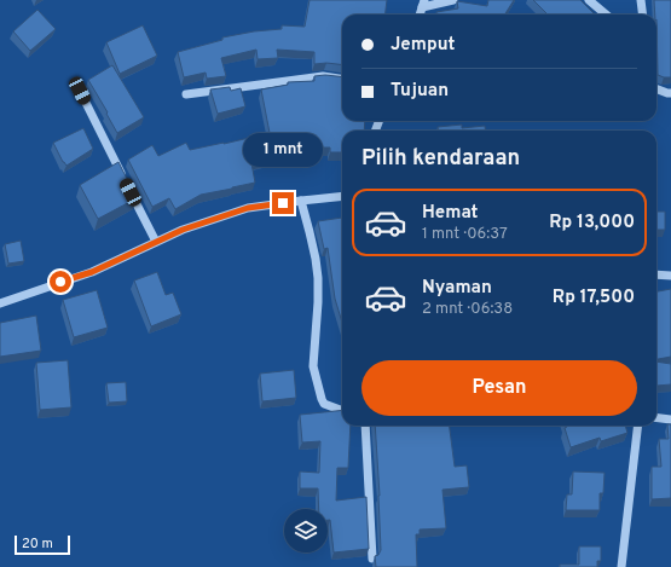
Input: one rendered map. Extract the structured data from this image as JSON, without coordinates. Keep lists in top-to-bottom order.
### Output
{
  "scale_bar": "20 m",
  "page": {
    "banner": ["Jemput", "Tujuan"],
    "heading": "Pilih kendaraan",
    "bubble": "1 mnt",
    "list": [
      {
        "name": "Hemat",
        "note": "1 mnt · 06:37",
        "value": "Rp 13,000"
      },
      {
        "name": "Nyaman",
        "note": "2 mnt · 06:38",
        "value": "Rp 17,500"
      }
    ],
    "buttons": "Pesan",
    "scale": "20 m"
  }
}
